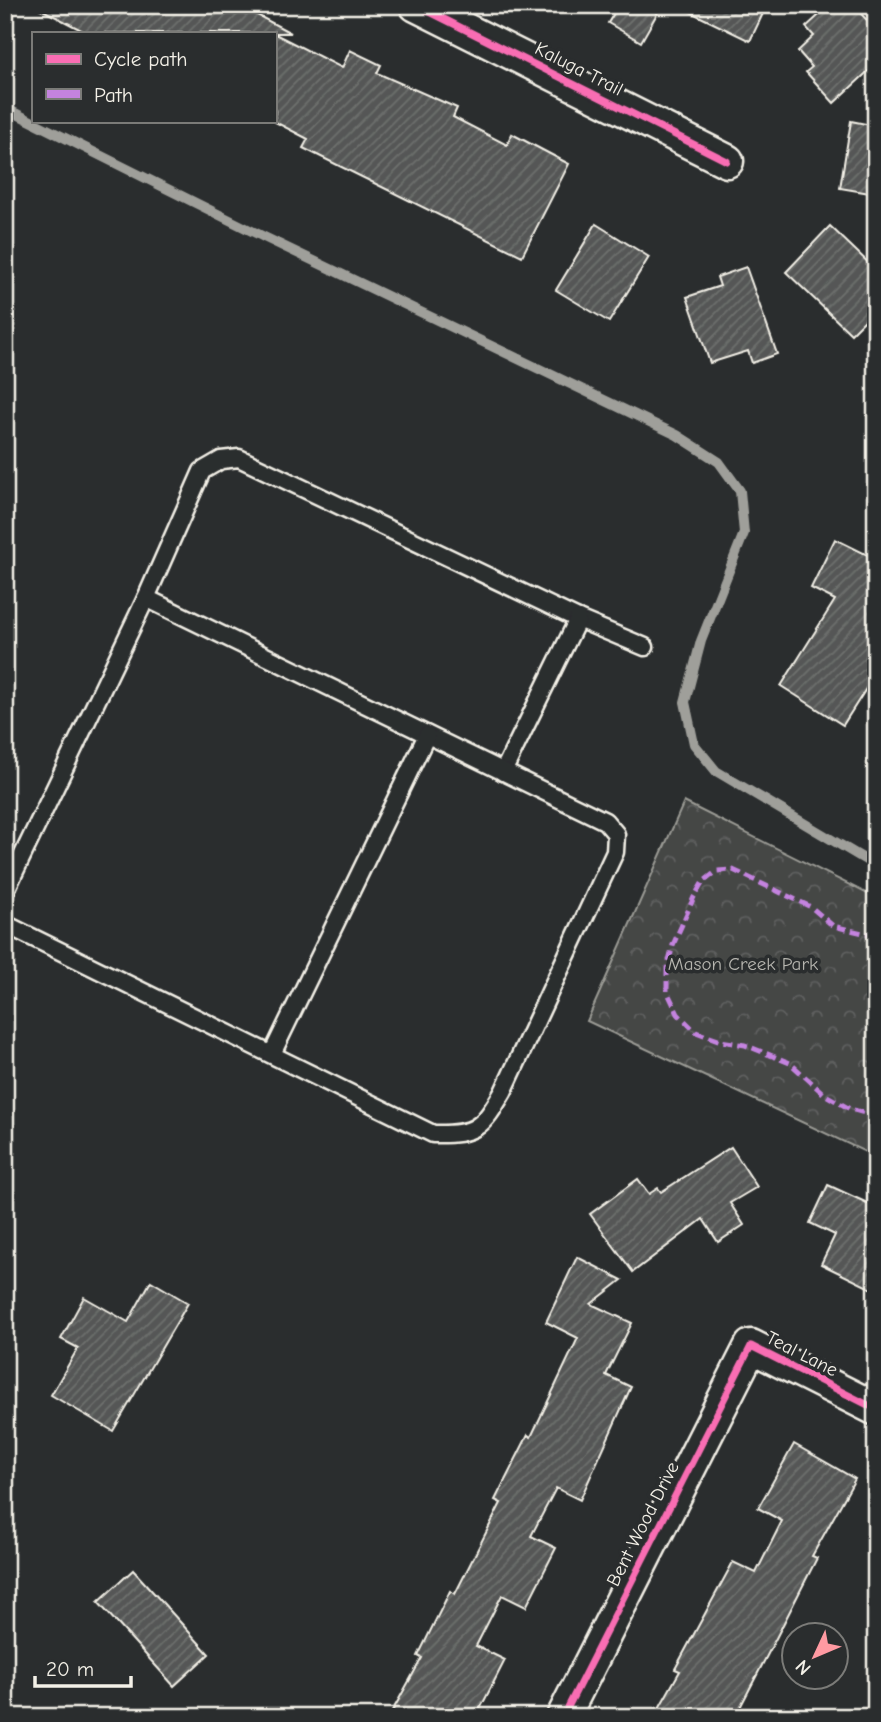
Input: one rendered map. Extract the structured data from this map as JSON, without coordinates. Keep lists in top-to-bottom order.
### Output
{
  "streets": {
    "street": ["Kaluga Trail", "Teal Lane", "Bent Wood Drive"]
  },
  "crossings": [
    ["Teal Lane", "Bent Wood Drive"]
  ],
  "parks": ["Mason Creek Park"],
  "legend": ["Cycle path", "Path"],
  "scale_bar": "20 m",
  "north": "bottom left"
}
